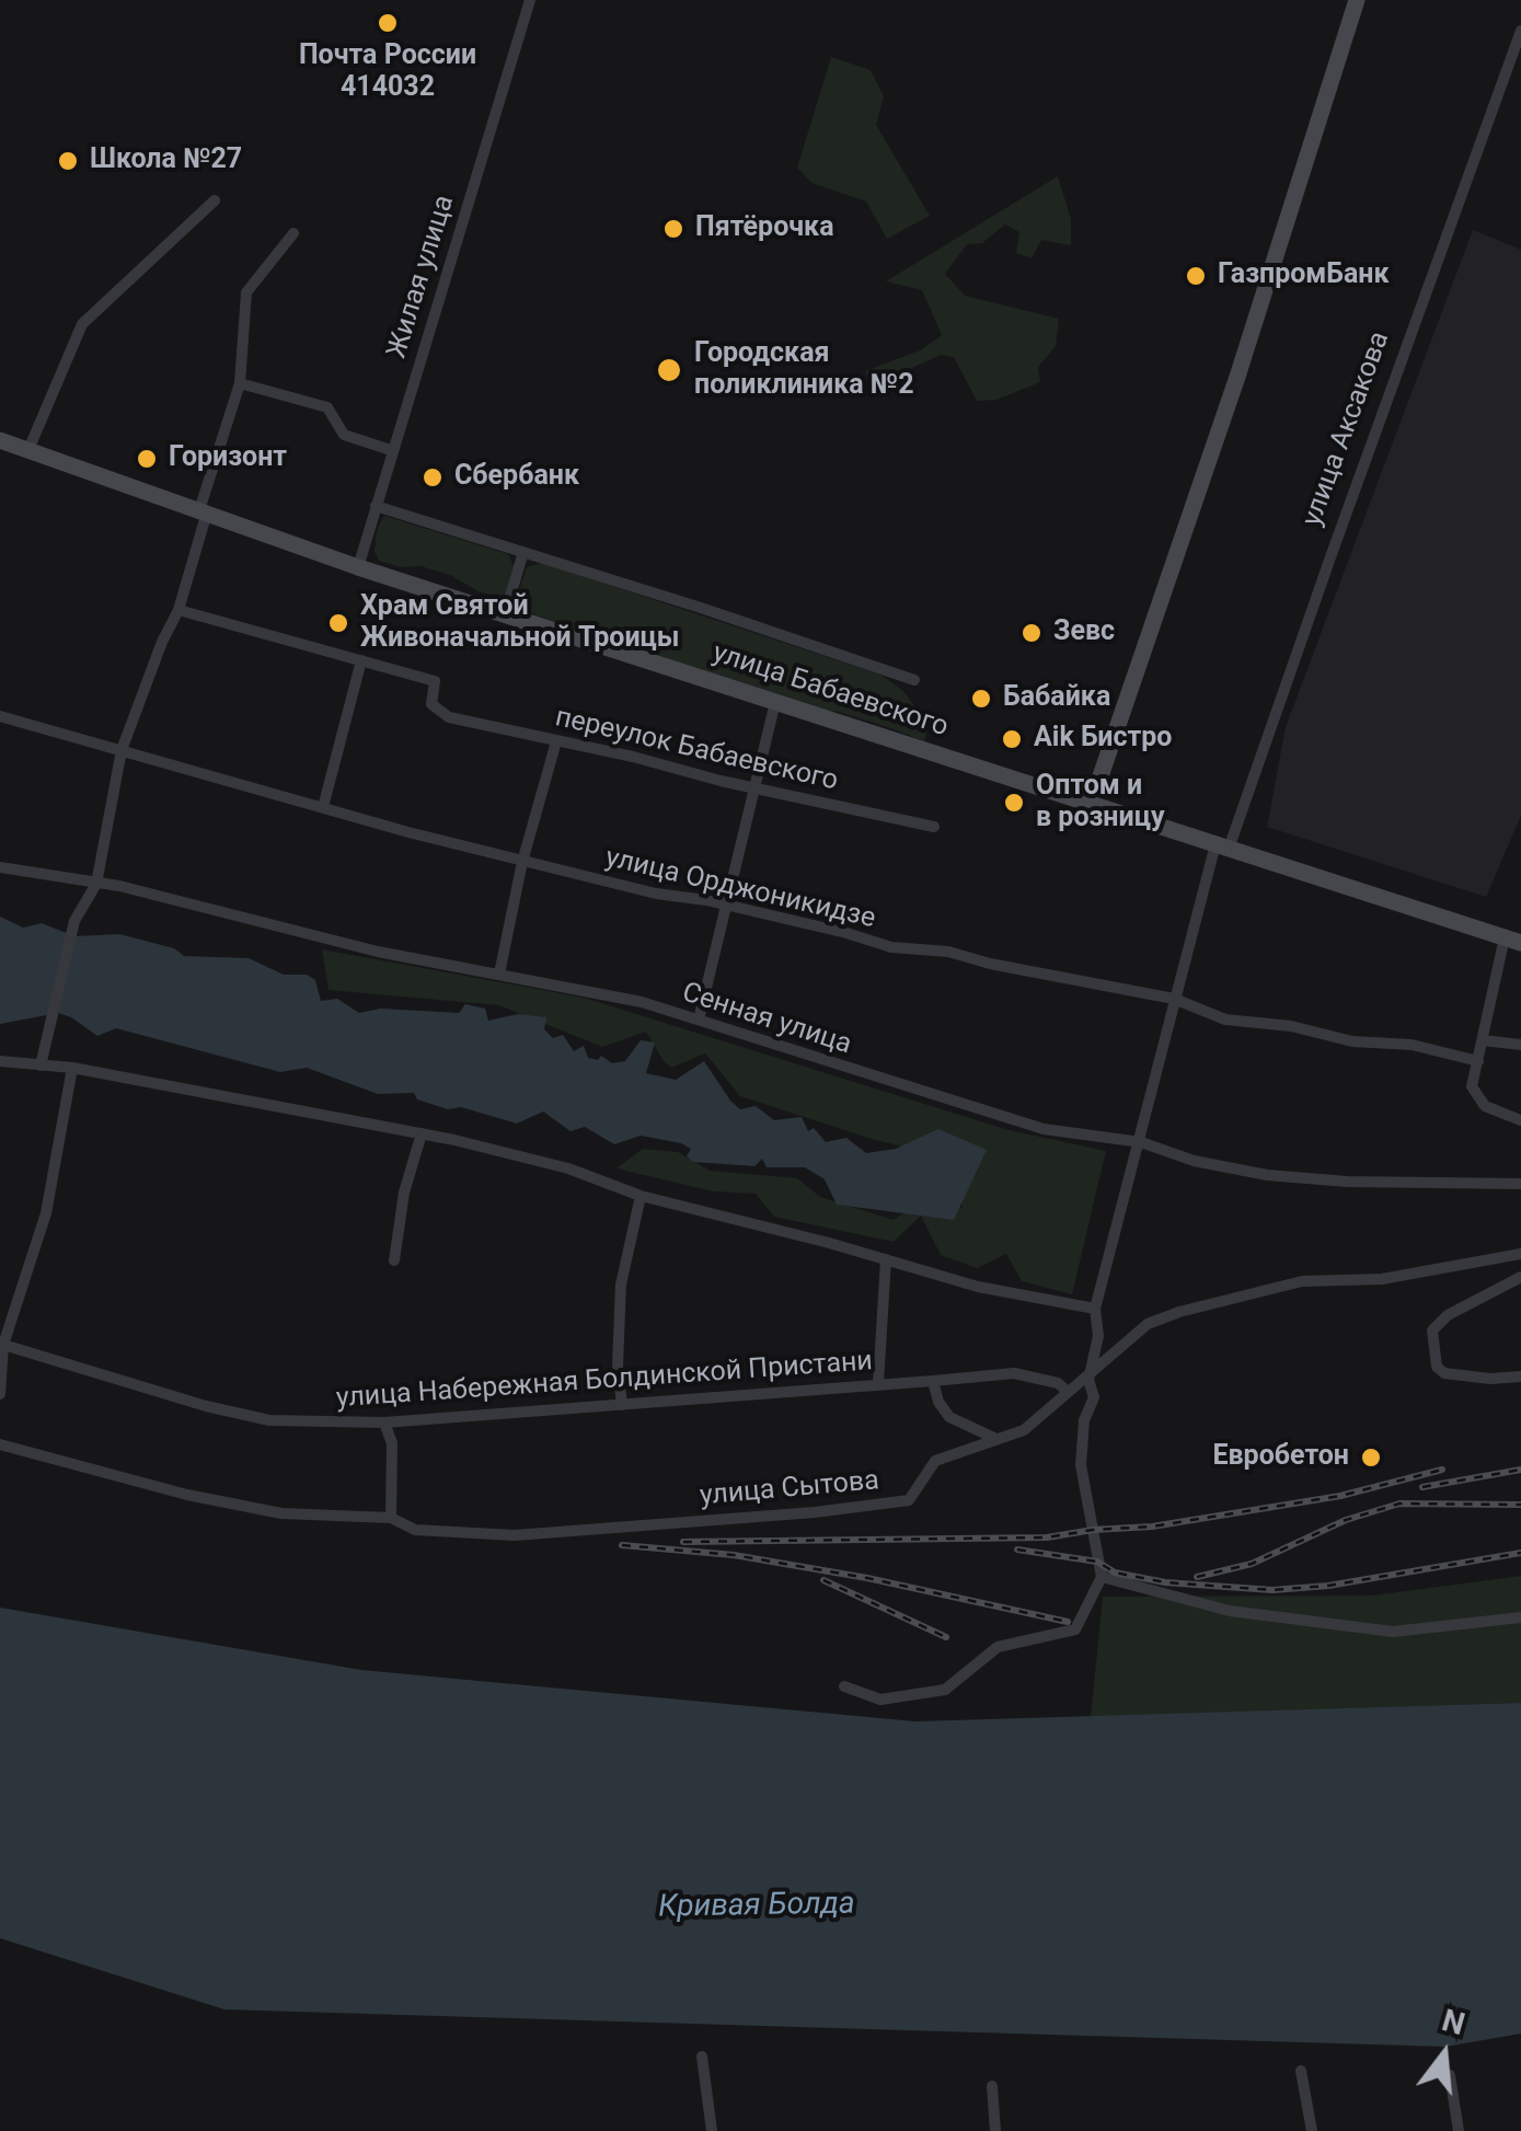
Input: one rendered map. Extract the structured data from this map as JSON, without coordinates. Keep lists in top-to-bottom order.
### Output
{
  "streets": {
    "main road": ["улица Бабаевского"],
    "street": [
      "Жилая улица",
      "улица Аксакова",
      "переулок Бабаевского",
      "улица Орджоникидзе",
      "Сенная улица",
      "улица Набережная Болдинской Пристани",
      "улица Сытова"
    ]
  },
  "crossings": [
    ["Жилая улица", "улица Бабаевского"],
    ["улица Аксакова", "улица Бабаевского"],
    ["улица Аксакова", "улица Орджоникидзе"],
    ["улица Аксакова", "Сенная улица"],
    ["улица Аксакова", "улица Сытова"],
    ["улица Набережная Болдинской Пристани", "улица Сытова"]
  ],
  "water": ["Кривая Болда"],
  "places": [
    "Почта России 414032",
    "Школа №27",
    "Пятёрочка",
    "ГазпромБанк",
    "Городская поликлиника №2",
    "Горизонт",
    "Сбербанк",
    "Храм Святой Живоначальной Троицы",
    "Зевс",
    "Бабайка",
    "Aik Бистро",
    "Оптом и в розницу",
    "Евробетон"
  ],
  "north": "top"
}
